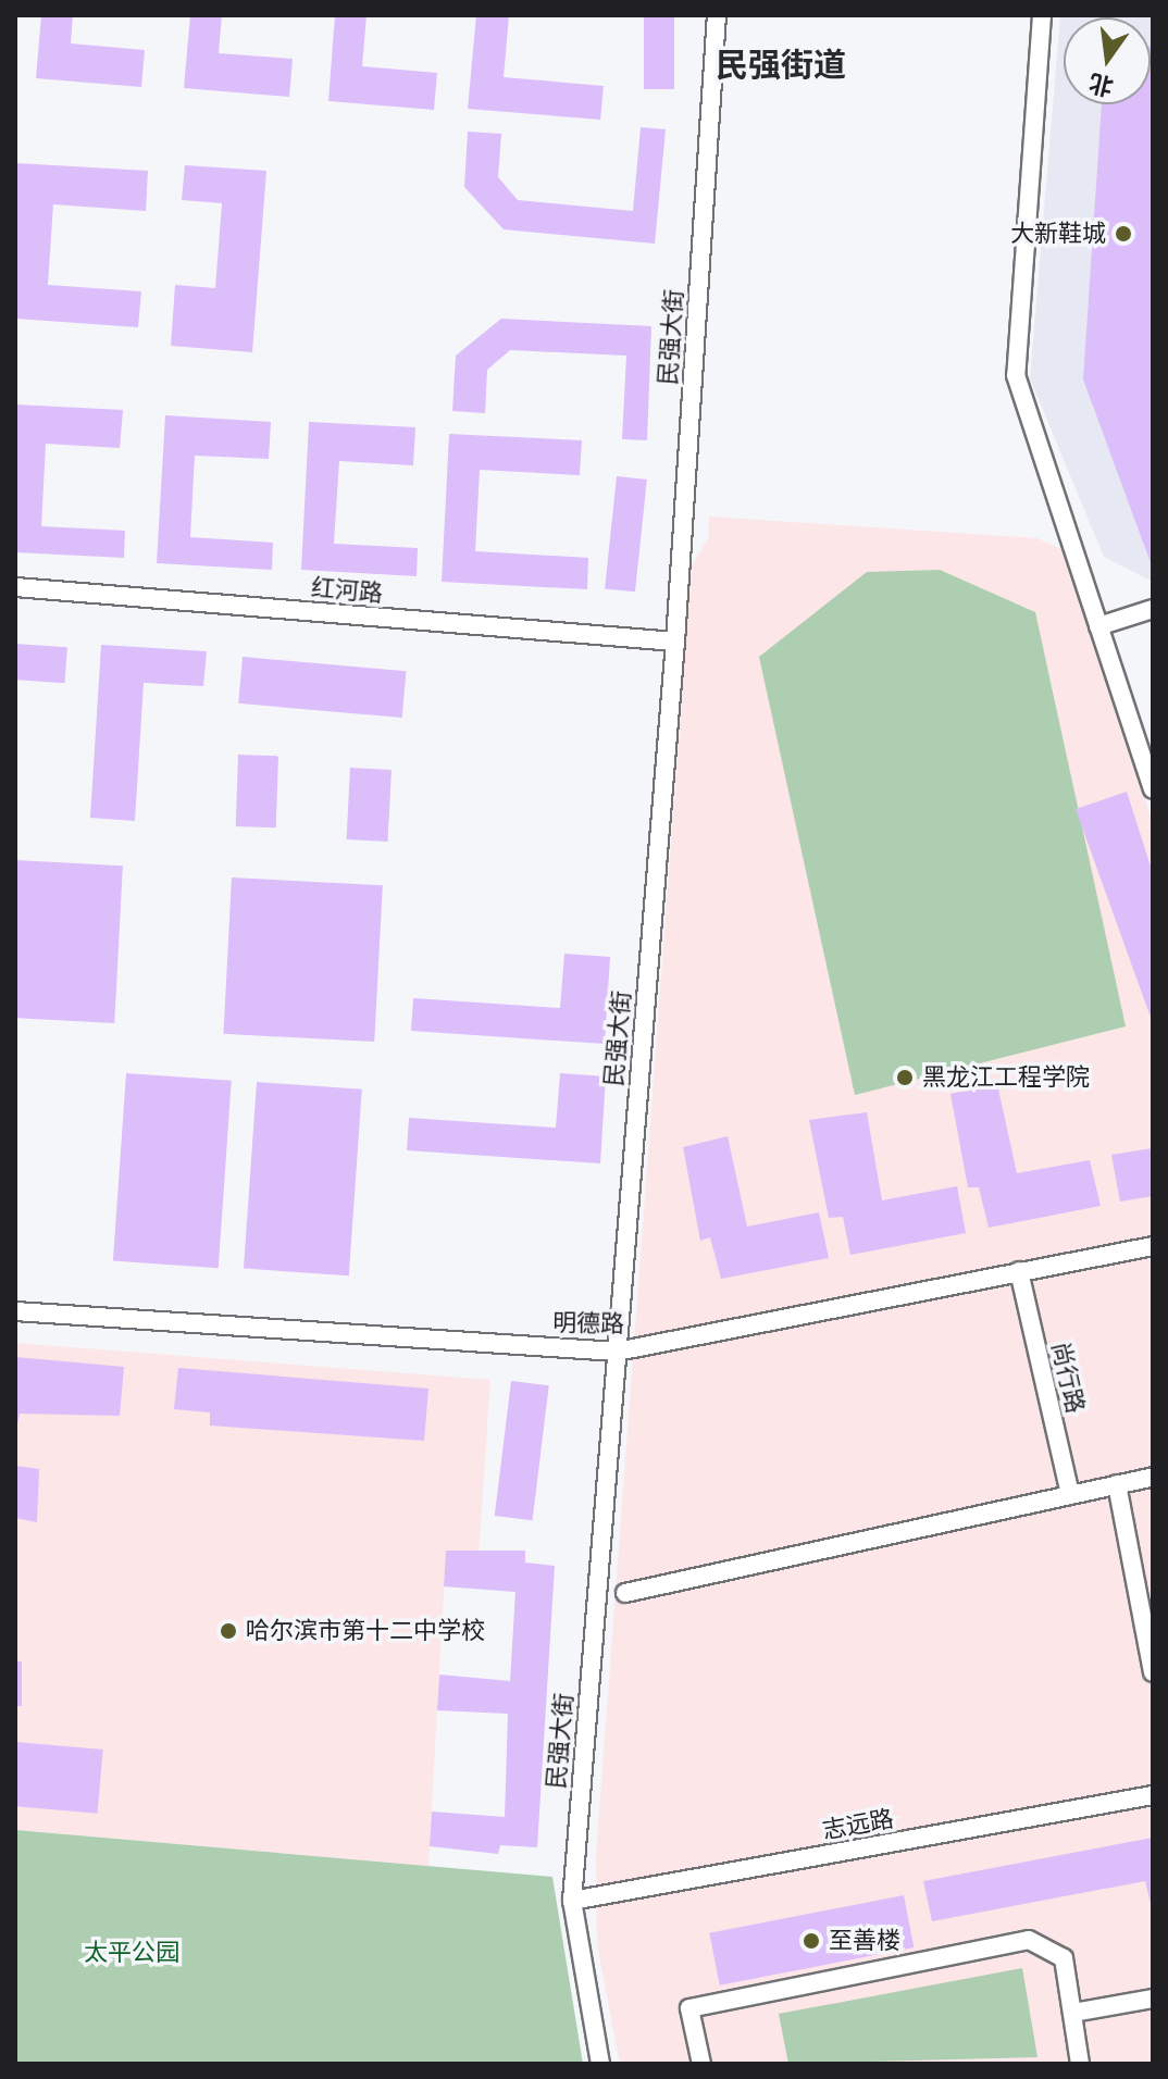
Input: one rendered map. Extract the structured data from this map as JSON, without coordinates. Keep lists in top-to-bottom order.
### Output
{
  "streets": {
    "street": [
      "民强大街",
      "红河路",
      "明德路",
      "尚行路",
      "志远路"
    ]
  },
  "crossings": [
    ["民强大街", "红河路"],
    ["民强大街", "明德路"],
    ["民强大街", "志远路"],
    ["明德路", "尚行路"]
  ],
  "districts": ["民强街道"],
  "parks": ["太平公园"],
  "places": [
    "大新鞋城",
    "黑龙江工程学院",
    "哈尔滨市第十二中学校",
    "至善楼"
  ],
  "north": "bottom"
}
